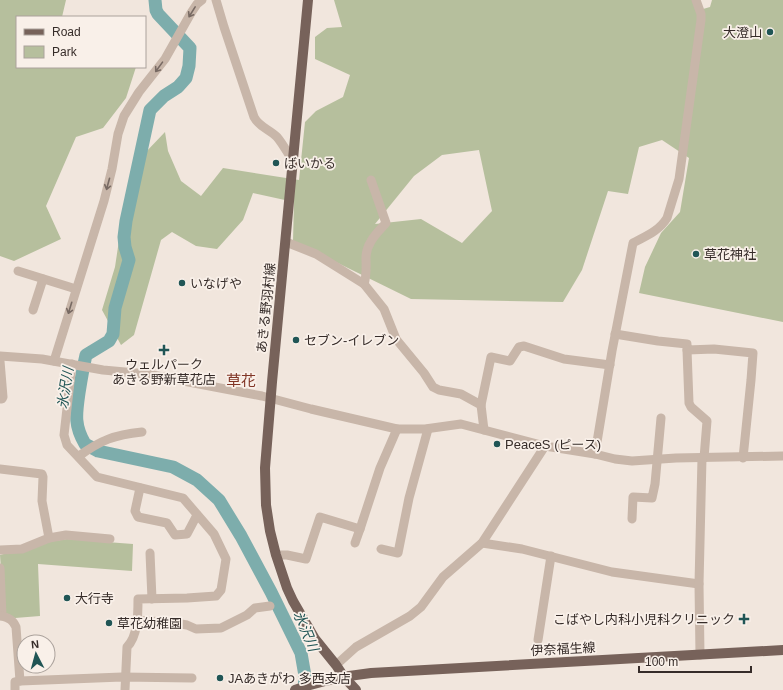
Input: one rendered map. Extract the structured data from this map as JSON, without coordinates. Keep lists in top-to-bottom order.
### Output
{
  "streets": {
    "main road": ["あきる野羽村線", "伊奈福生線"]
  },
  "crossings": [
    ["あきる野羽村線", "伊奈福生線"]
  ],
  "districts": ["草花"],
  "water": ["氷沢川"],
  "places": {
    "other": [
      "大澄山",
      "ばいかる",
      "草花神社",
      "いなげや",
      "セブン-イレブン",
      "PeaceS (ピース)",
      "大行寺",
      "草花幼稚園",
      "JAあきがわ 多西支店"
    ],
    "health": ["ウェルパーク あきる野新草花店", "こばやし内科小児科クリニック"]
  },
  "legend": ["Road", "Park"],
  "scale_bar": "100 m",
  "north": "top"
}
